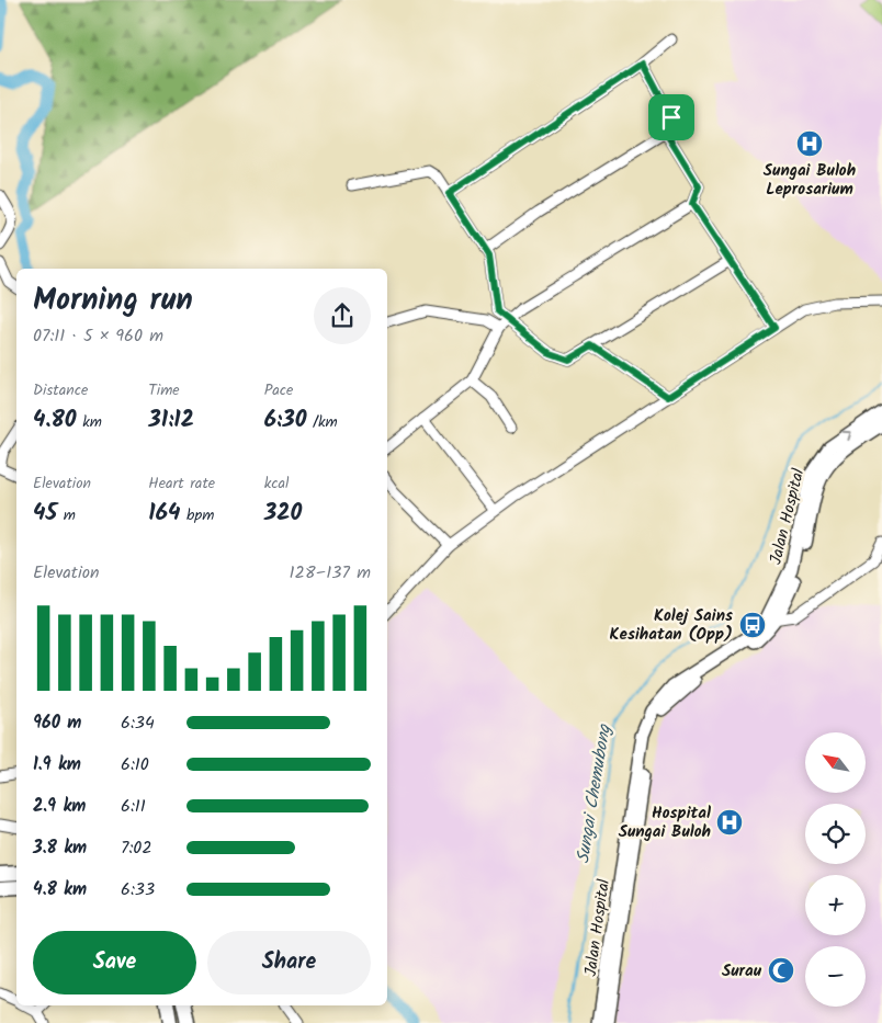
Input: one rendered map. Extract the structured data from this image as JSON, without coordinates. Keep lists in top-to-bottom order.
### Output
{
  "streets": {
    "main road": ["Jalan Hospital"]
  },
  "water": ["Sungai Chemubong"],
  "places": {
    "hospital": ["Sungai Buloh Leprosarium", "Hospital Sungai Buloh"],
    "bus stop": ["Kolej Sains Kesihatan (Opp)"],
    "mosque": ["Surau"]
  },
  "north": "top left",
  "page": {
    "heading": ["Morning run", "07:11 · 5 × 960 m"],
    "stats": [
      ["Distance", "4.80 km"],
      ["Time", "31:12"],
      ["Pace", "6:30 /km"],
      ["Elevation", "45 m"],
      ["Heart rate", "164 bpm"],
      ["kcal", "320"]
    ],
    "chart": ["Elevation", "128–137 m"],
    "list": [
      {
        "name": "960 m",
        "note": "6:34"
      },
      {
        "name": "1.9 km",
        "note": "6:10"
      },
      {
        "name": "2.9 km",
        "note": "6:11"
      },
      {
        "name": "3.8 km",
        "note": "7:02"
      },
      {
        "name": "4.8 km",
        "note": "6:33"
      }
    ],
    "map_buttons": ["+", "−"],
    "buttons": ["Save", "Share"]
  }
}
